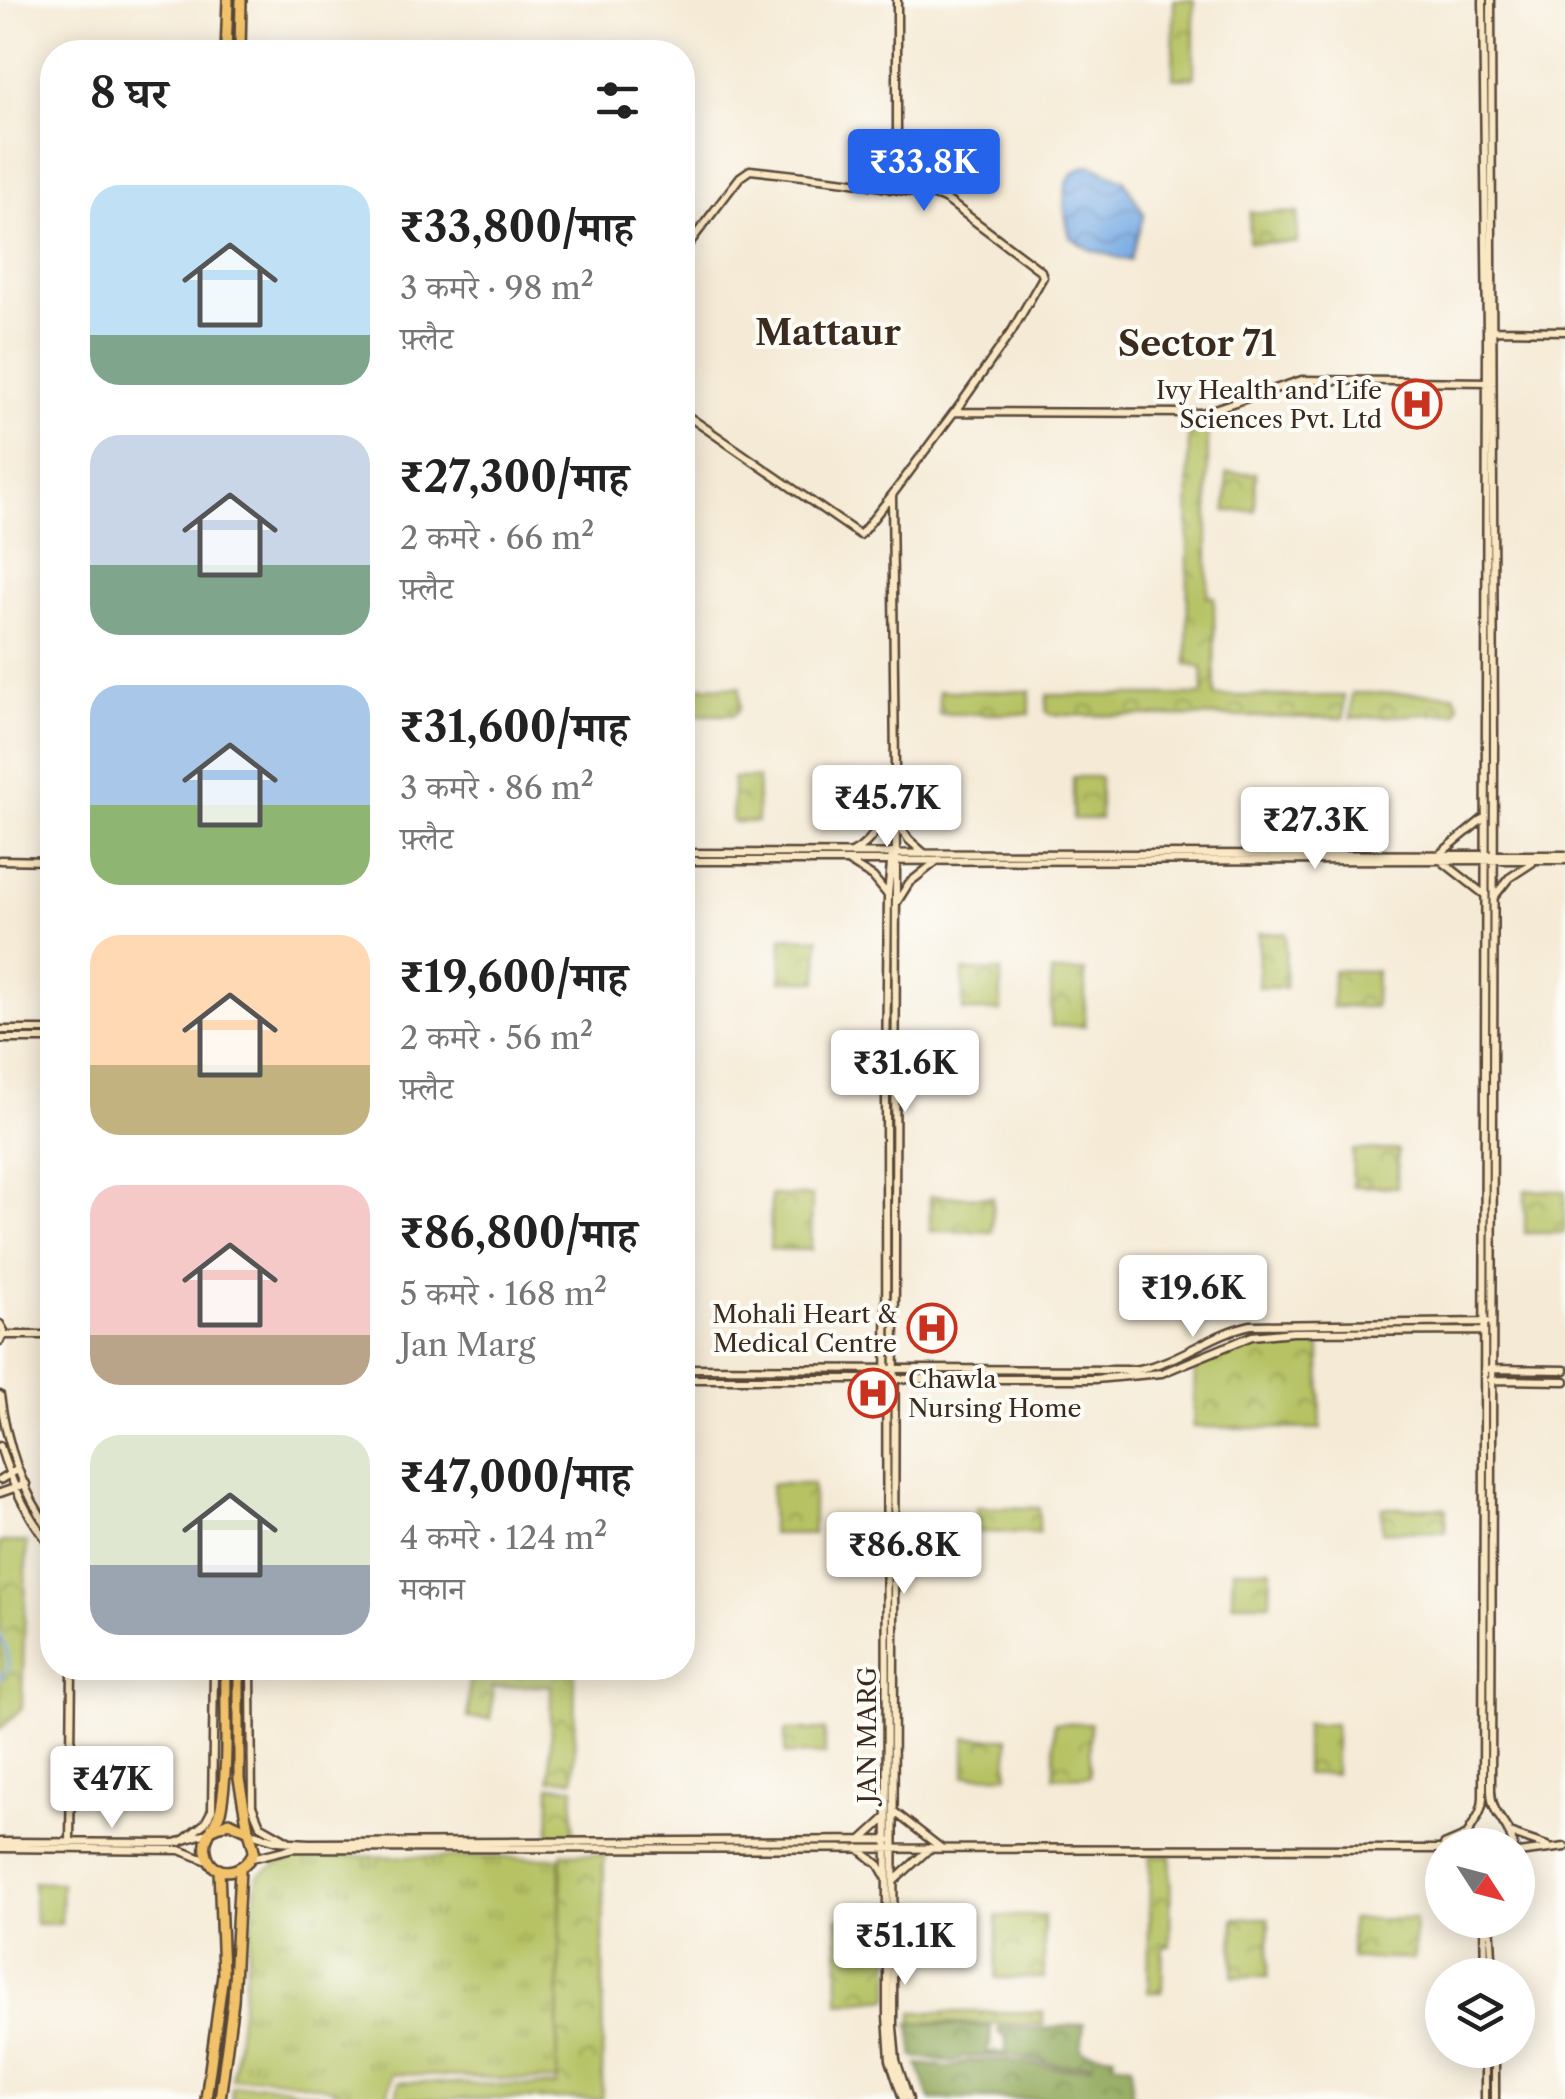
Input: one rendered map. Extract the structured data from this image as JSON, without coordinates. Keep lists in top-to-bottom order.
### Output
{
  "streets": {
    "main road": ["JAN MARG"]
  },
  "districts": ["Mattaur", "Sector 71"],
  "places": {
    "hospital": ["Ivy Health and Life Sciences Pvt. Ltd", "Mohali Heart & Medical Centre", "Chawla Nursing Home"]
  },
  "north": "bottom right",
  "page": {
    "heading": "8 घर",
    "price": [
      "₹33.8K",
      "₹45.7K",
      "₹27.3K",
      "₹31.6K",
      "₹19.6K",
      "₹86.8K",
      "₹47K",
      "₹51.1K"
    ],
    "list": [
      {
        "name": "₹33,800/माह",
        "note": "3 कमरे · 98 m² · फ़्लैट"
      },
      {
        "name": "₹27,300/माह",
        "note": "2 कमरे · 66 m² · फ़्लैट"
      },
      {
        "name": "₹31,600/माह",
        "note": "3 कमरे · 86 m² · फ़्लैट"
      },
      {
        "name": "₹19,600/माह",
        "note": "2 कमरे · 56 m² · फ़्लैट"
      },
      {
        "name": "₹86,800/माह",
        "note": "5 कमरे · 168 m² · Jan Marg"
      },
      {
        "name": "₹47,000/माह",
        "note": "4 कमरे · 124 m² · मकान"
      }
    ]
  }
}
